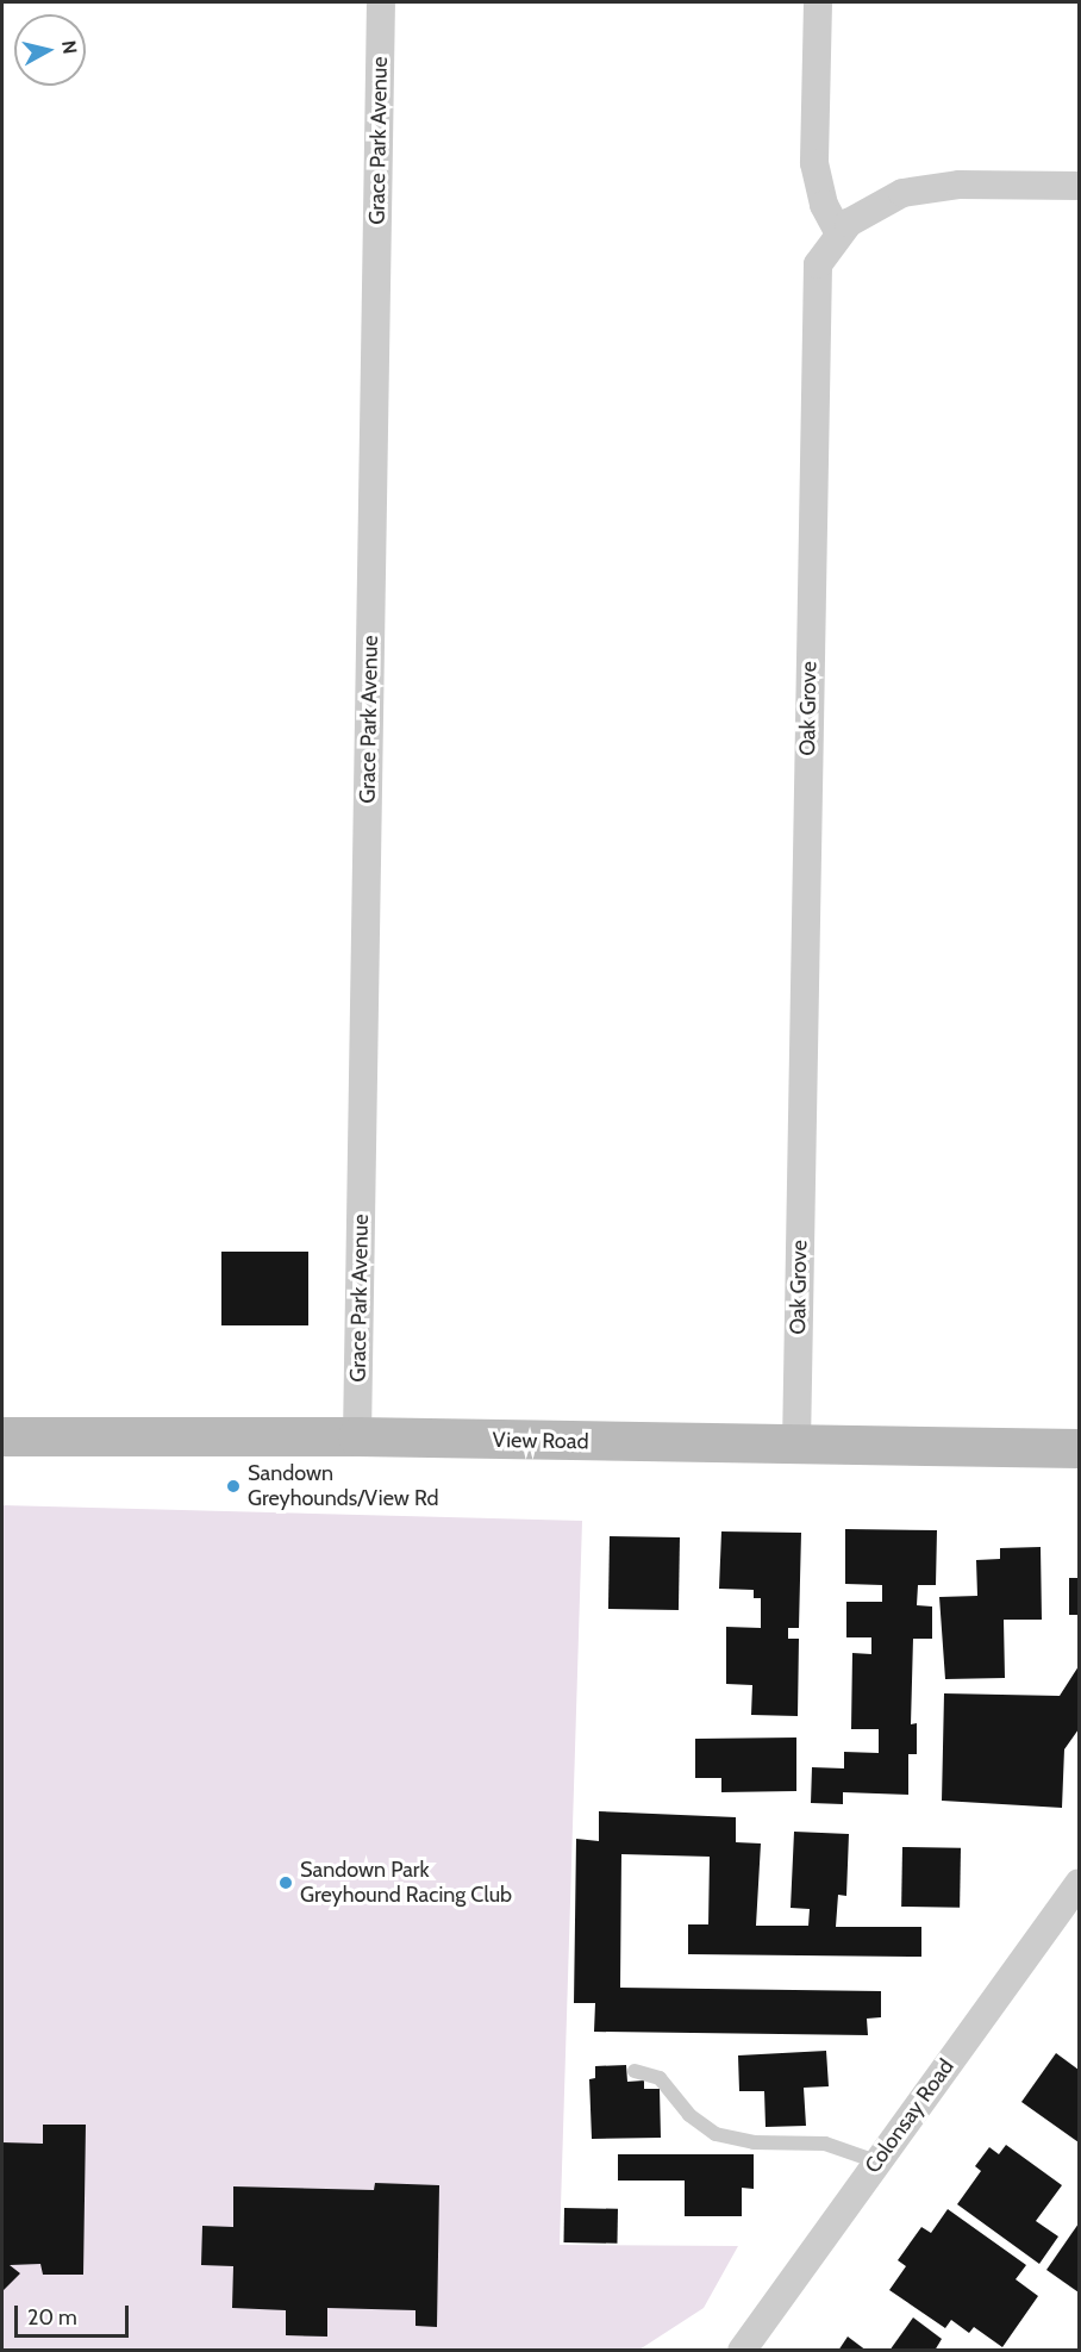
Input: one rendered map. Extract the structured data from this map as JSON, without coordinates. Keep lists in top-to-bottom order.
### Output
{
  "streets": {
    "street": [
      "Grace Park Avenue",
      "Oak Grove",
      "View Road",
      "Colonsay Road"
    ]
  },
  "crossings": [
    ["Grace Park Avenue", "View Road"],
    ["Oak Grove", "View Road"]
  ],
  "places": ["Sandown Greyhounds/View Rd", "Sandown Park Greyhound Racing Club"],
  "scale_bar": "20 m",
  "north": "right"
}
